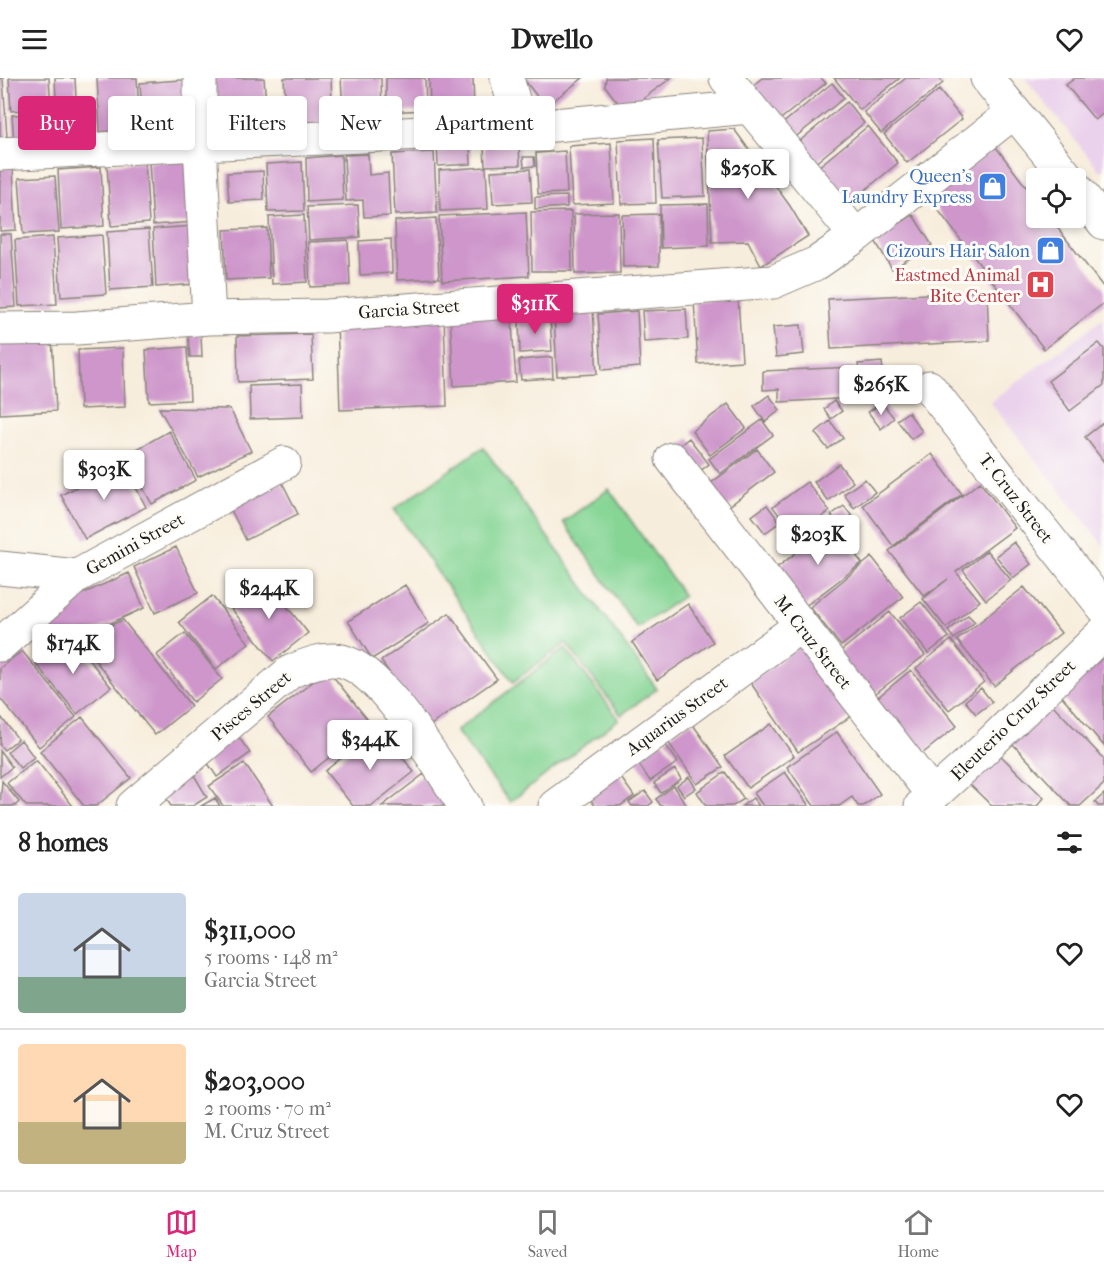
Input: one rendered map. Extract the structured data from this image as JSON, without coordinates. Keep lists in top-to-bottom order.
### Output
{
  "streets": {
    "street": [
      "Garcia Street",
      "T. Cruz Street",
      "Gemini Street",
      "M. Cruz Street",
      "Pisces Street",
      "Aquarius Street",
      "Eleuterio Cruz Street"
    ]
  },
  "crossings": [
    ["M. Cruz Street", "Aquarius Street"],
    ["M. Cruz Street", "Eleuterio Cruz Street"]
  ],
  "places": {
    "shop": ["Queen's Laundry Express", "Cizours Hair Salon"],
    "hospital": ["Eastmed Animal Bite Center"]
  },
  "page": {
    "header": "Dwello",
    "chip": [
      "Buy",
      "Rent",
      "Filters",
      "New",
      "Apartment"
    ],
    "price": [
      "$250K",
      "$311K",
      "$265K",
      "$303K",
      "$203K",
      "$244K",
      "$174K",
      "$344K"
    ],
    "heading": "8 homes",
    "list": [
      {
        "name": "$311,000",
        "note": "5 rooms · 148 m² · Garcia Street"
      },
      {
        "name": "$203,000",
        "note": "2 rooms · 70 m² · M. Cruz Street"
      }
    ],
    "tabs": ["Map", "Saved", "Home"]
  }
}
